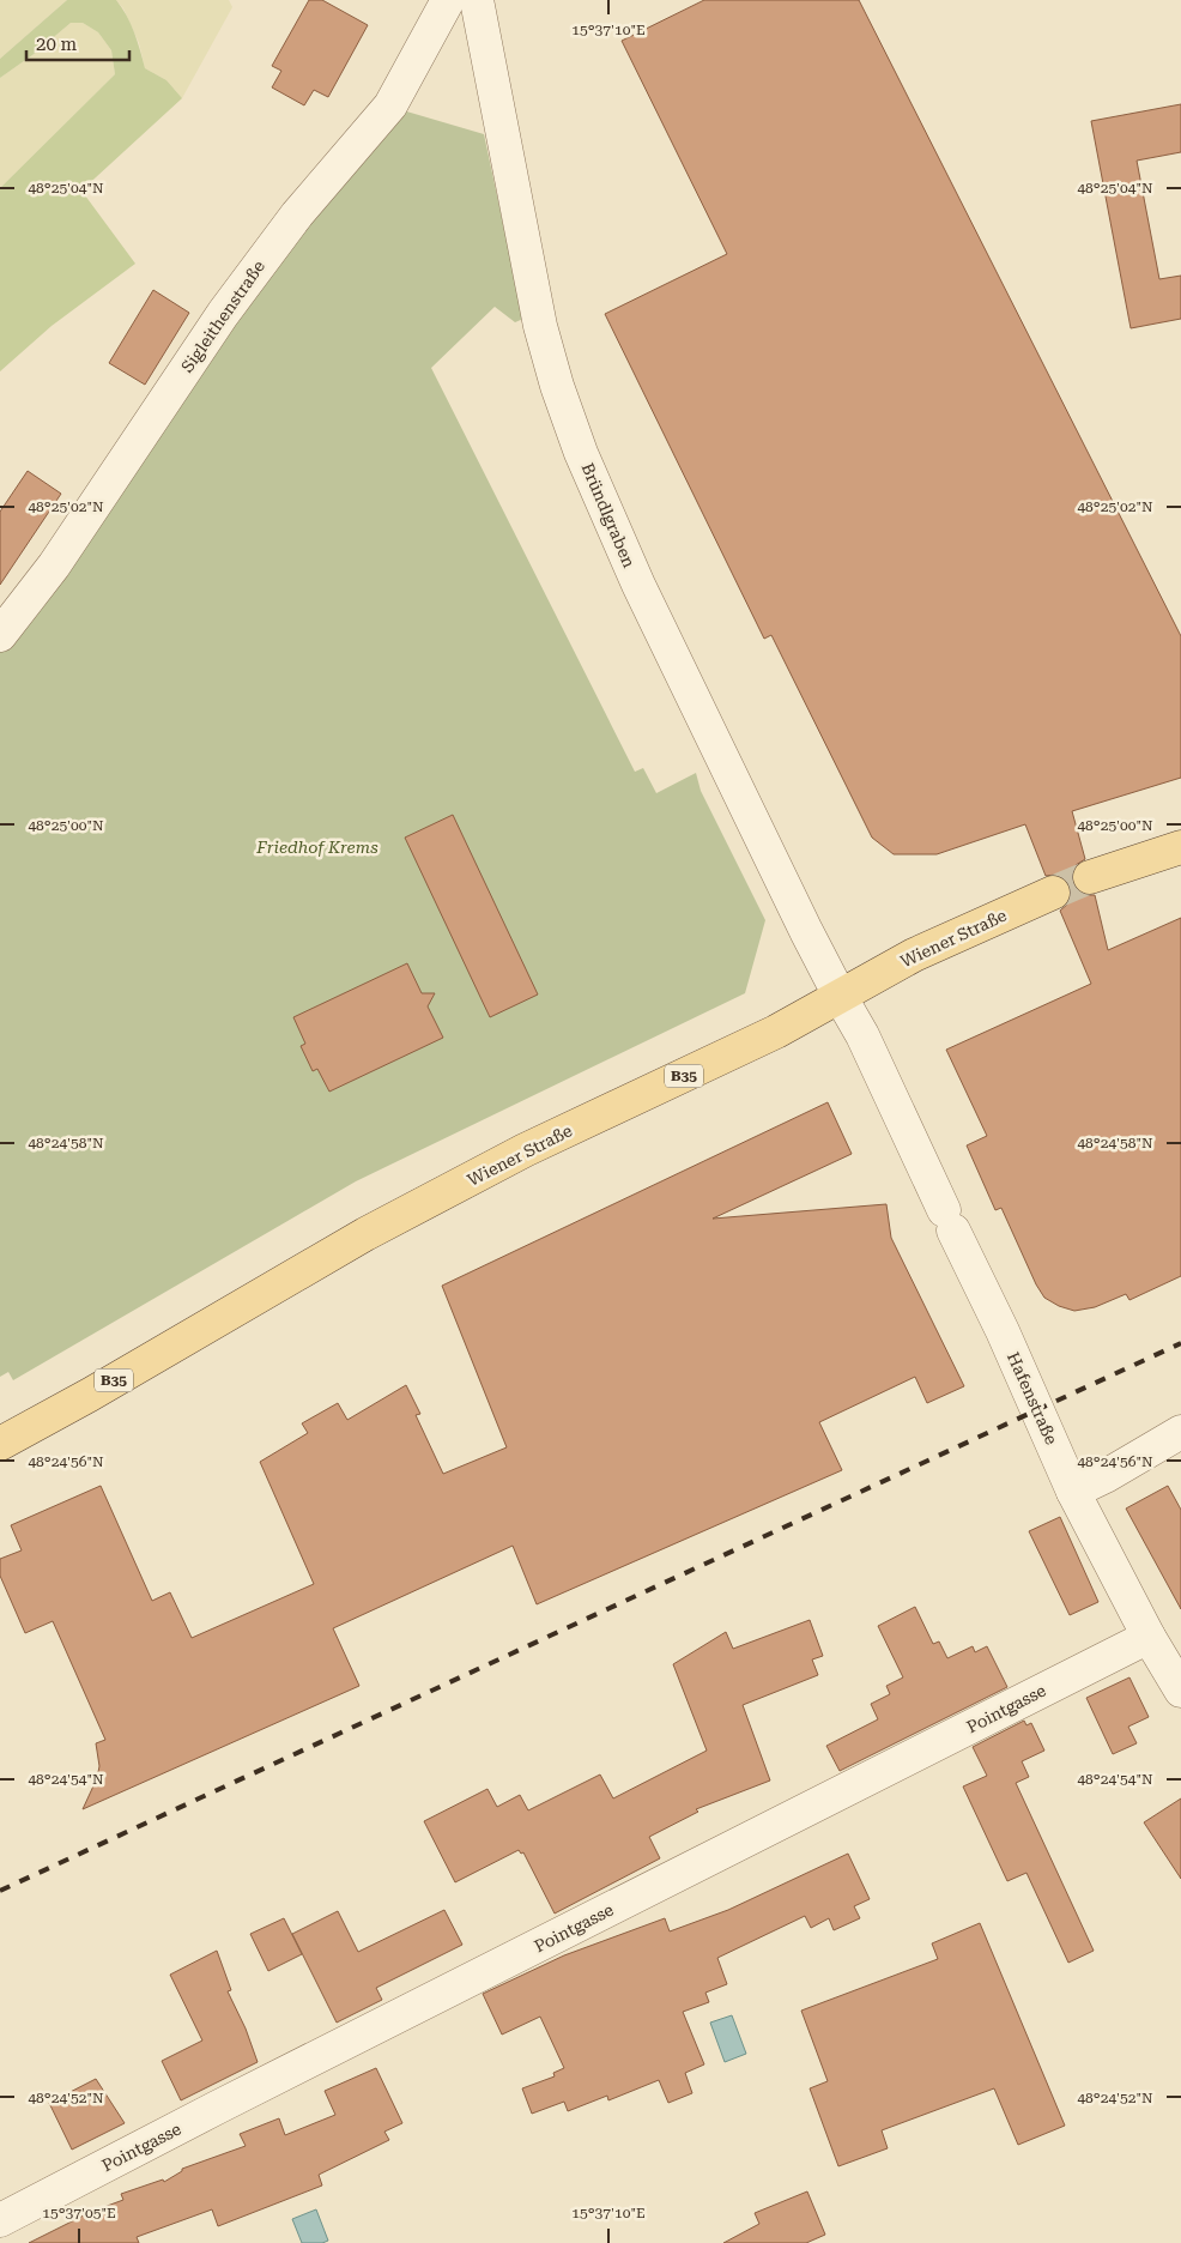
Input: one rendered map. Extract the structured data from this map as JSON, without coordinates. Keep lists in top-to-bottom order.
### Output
{
  "streets": {
    "main road": ["Wiener Straße", "B35"],
    "street": [
      "Sigleithenstraße",
      "Bründlgraben",
      "Hafenstraße",
      "Pointgasse"
    ]
  },
  "crossings": [
    ["Bründlgraben", "Wiener Straße"],
    ["Bründlgraben", "Hafenstraße"],
    ["Wiener Straße", "Hafenstraße"],
    ["Hafenstraße", "Pointgasse"]
  ],
  "parks": ["Friedhof Krems"],
  "scale_bar": "20 m",
  "coordinates": [
    "15°37'10\"E",
    "48°25'04\"N",
    "48°25'02\"N",
    "48°25'00\"N",
    "48°24'58\"N",
    "48°24'56\"N",
    "48°24'54\"N",
    "48°24'52\"N",
    "15°37'05\"E"
  ]
}
